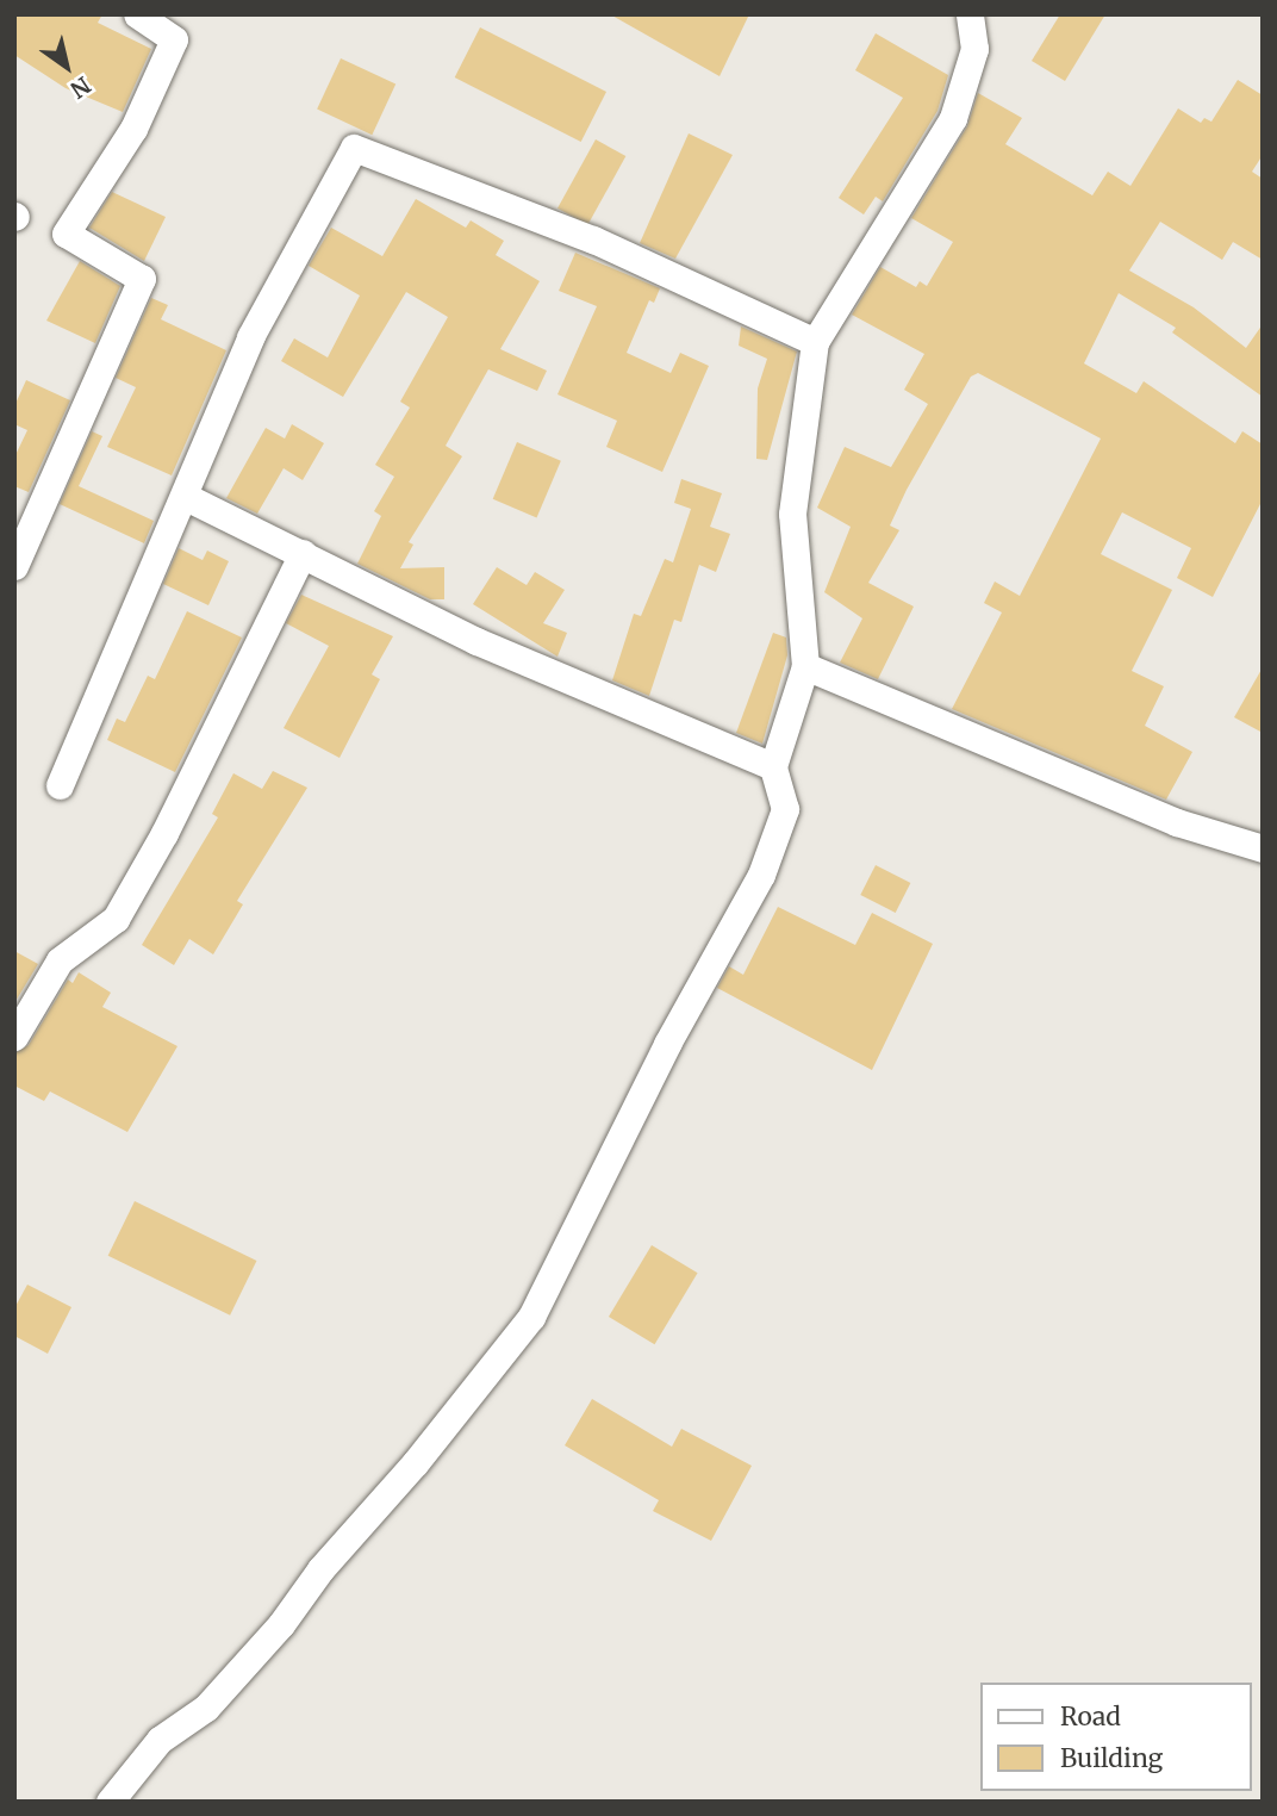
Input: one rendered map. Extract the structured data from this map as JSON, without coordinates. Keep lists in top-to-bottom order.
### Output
{
  "legend": ["Road", "Building"],
  "north": "bottom right"
}
